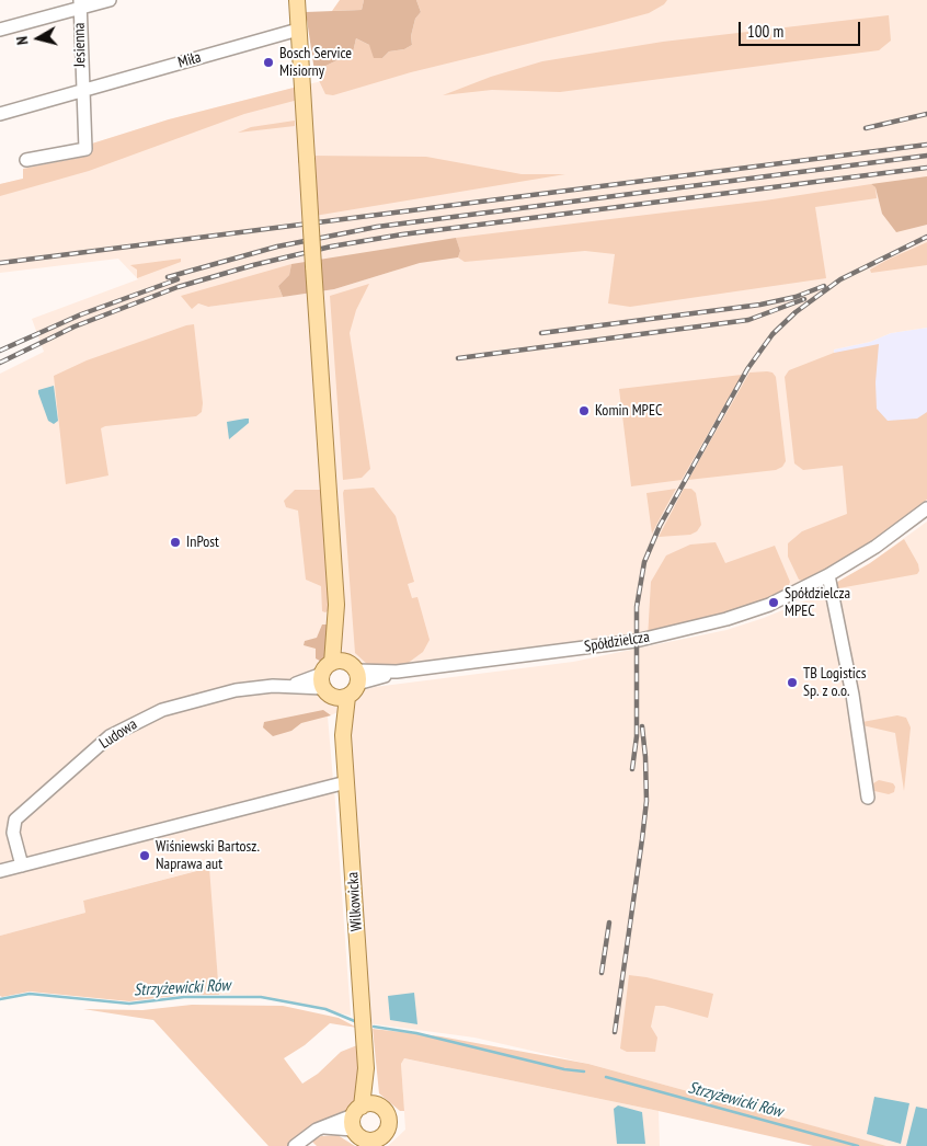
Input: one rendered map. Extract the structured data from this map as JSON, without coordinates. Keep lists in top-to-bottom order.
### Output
{
  "streets": {
    "main road": ["Wilkowicka"],
    "street": [
      "Jesienna",
      "Miła",
      "Spółdzielcza",
      "Ludowa"
    ]
  },
  "crossings": [
    ["Jesienna", "Miła"],
    ["Miła", "Wilkowicka"],
    ["Spółdzielcza", "Ludowa"],
    ["Spółdzielcza", "Wilkowicka"],
    ["Ludowa", "Wilkowicka"]
  ],
  "water": ["Strzyżewicki Rów"],
  "places": [
    "Bosch Service Misiorny",
    "Komin MPEC",
    "InPost",
    "Spółdzielcza MPEC",
    "TB Logistics Sp. z o.o.",
    "Wiśniewski Bartosz. Naprawa aut"
  ],
  "scale_bar": "100 m",
  "north": "left"
}
